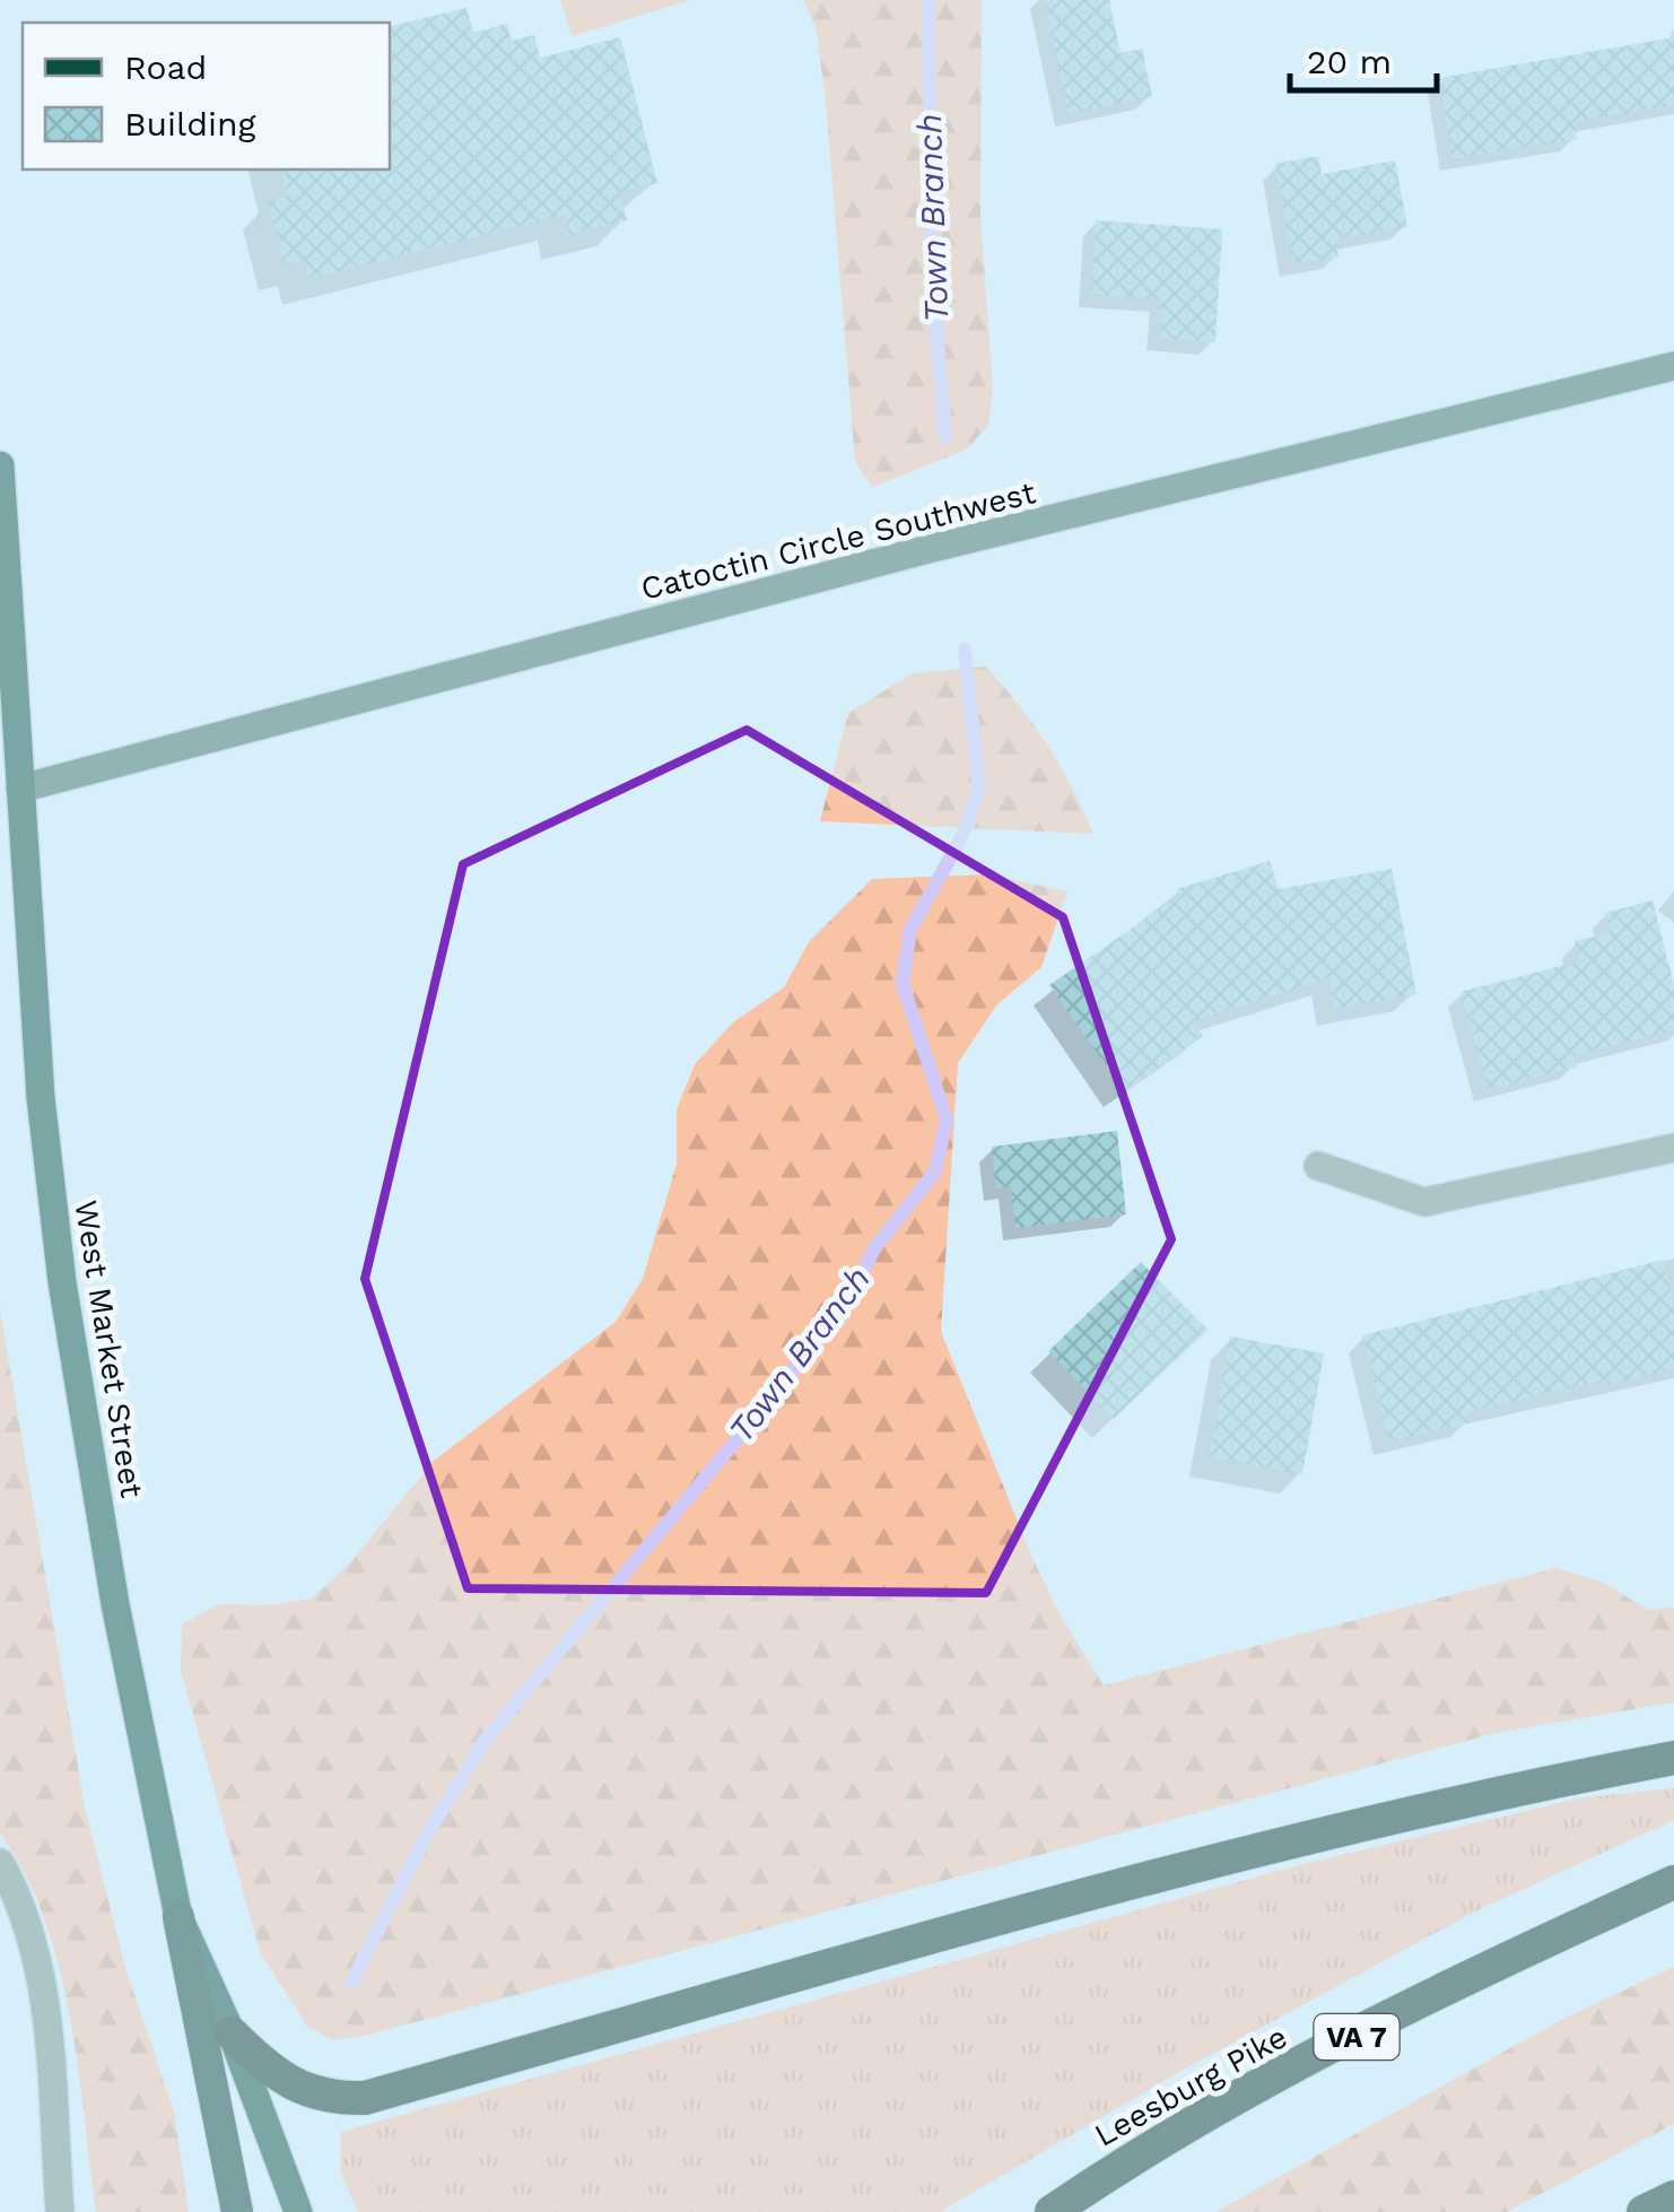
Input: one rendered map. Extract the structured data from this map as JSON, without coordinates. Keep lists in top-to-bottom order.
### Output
{
  "streets": {
    "highway": ["VA 7", "Leesburg Pike"],
    "main road": ["Catoctin Circle Southwest", "West Market Street"]
  },
  "crossings": [
    ["Catoctin Circle Southwest", "West Market Street"]
  ],
  "water": ["Town Branch"],
  "legend": ["Road", "Building"],
  "scale_bar": "20 m"
}
